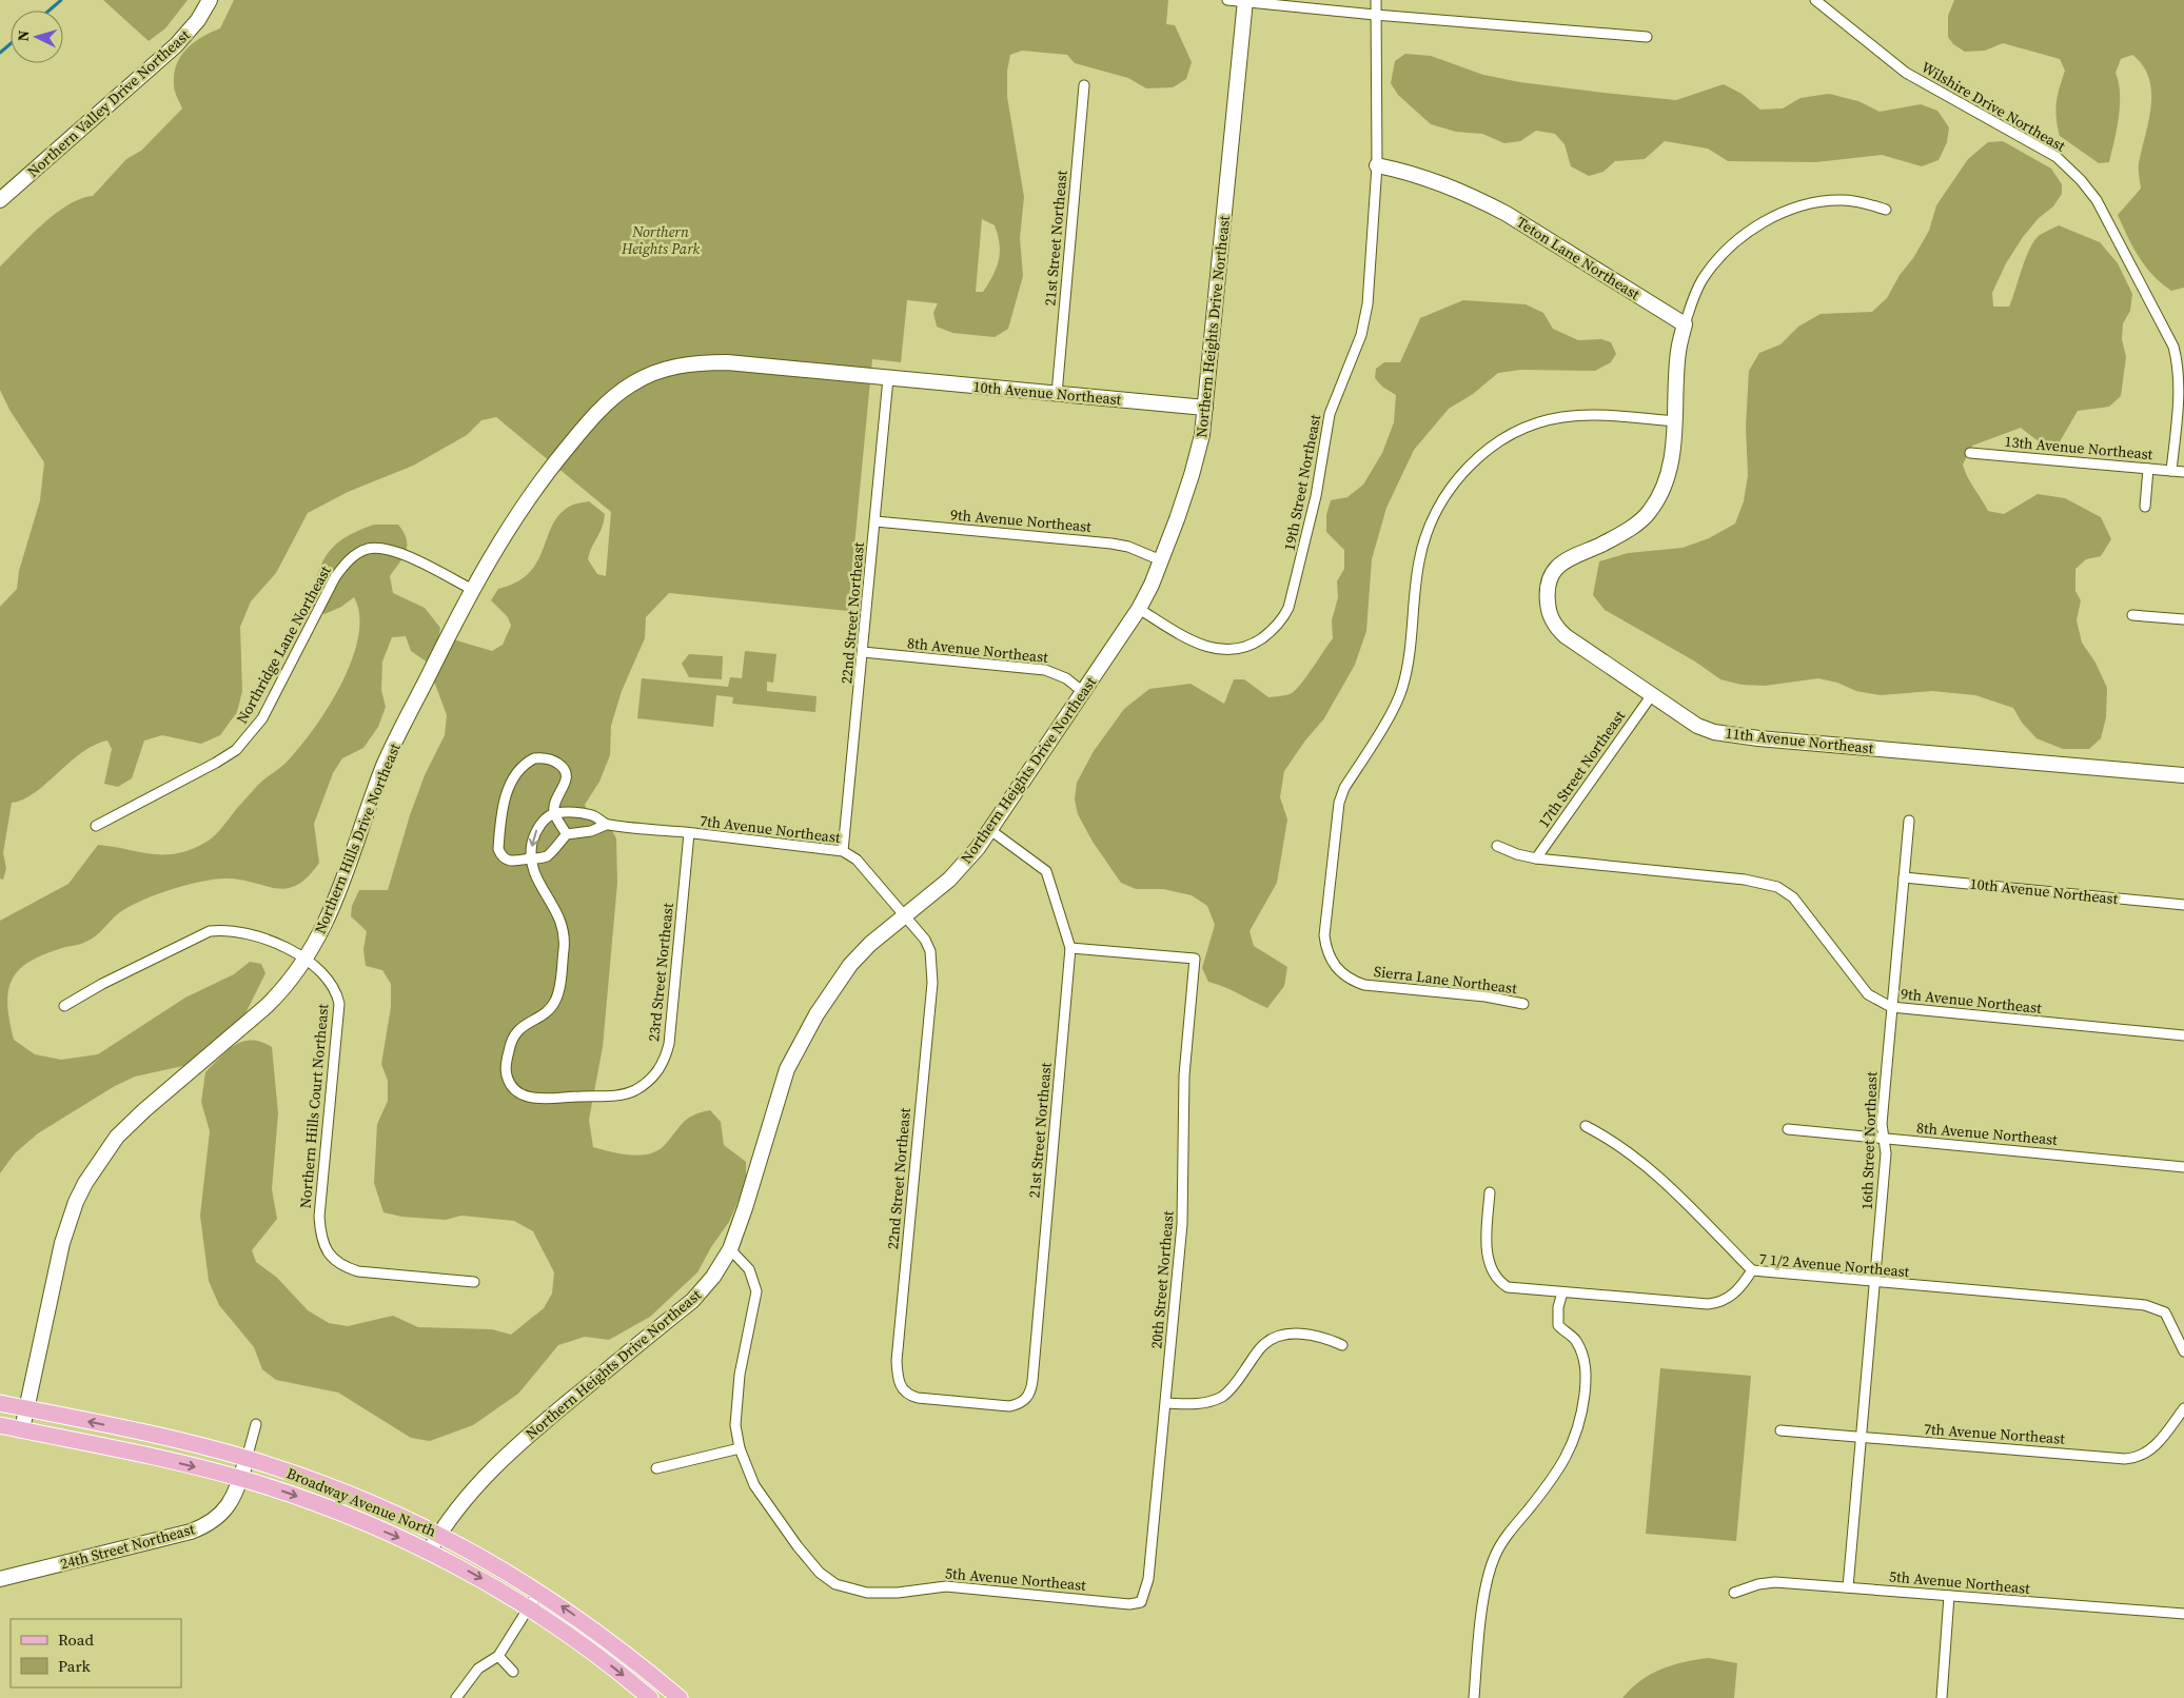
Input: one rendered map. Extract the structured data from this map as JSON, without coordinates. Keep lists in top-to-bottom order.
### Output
{
  "streets": {
    "main road": ["Broadway Avenue North"],
    "street": [
      "Northern Valley Drive Northeast",
      "Wilshire Drive Northeast",
      "21st Street Northeast",
      "Teton Lane Northeast",
      "Northern Heights Drive Northeast",
      "10th Avenue Northeast",
      "13th Avenue Northeast",
      "19th Street Northeast",
      "9th Avenue Northeast",
      "22nd Street Northeast",
      "Northridge Lane Northeast",
      "8th Avenue Northeast",
      "11th Avenue Northeast",
      "17th Street Northeast",
      "7th Avenue Northeast",
      "Northern Hills Drive Northeast",
      "23rd Street Northeast",
      "Sierra Lane Northeast",
      "Northern Hills Court Northeast",
      "16th Street Northeast",
      "7 1/2 Avenue Northeast",
      "20th Street Northeast",
      "24th Street Northeast",
      "5th Avenue Northeast"
    ]
  },
  "crossings": [
    ["Wilshire Drive Northeast", "13th Avenue Northeast"],
    ["21st Street Northeast", "Northern Heights Drive Northeast"],
    ["21st Street Northeast", "10th Avenue Northeast"],
    ["21st Street Northeast", "22nd Street Northeast"],
    ["21st Street Northeast", "20th Street Northeast"],
    ["Teton Lane Northeast", "19th Street Northeast"],
    ["Northern Heights Drive Northeast", "10th Avenue Northeast"],
    ["Northern Heights Drive Northeast", "19th Street Northeast"],
    ["Northern Heights Drive Northeast", "9th Avenue Northeast"],
    ["Northern Heights Drive Northeast", "22nd Street Northeast"],
    ["Northern Heights Drive Northeast", "8th Avenue Northeast"],
    ["Northern Heights Drive Northeast", "7th Avenue Northeast"],
    ["Northern Heights Drive Northeast", "Broadway Avenue North"],
    ["Northern Heights Drive Northeast", "5th Avenue Northeast"],
    ["10th Avenue Northeast", "22nd Street Northeast"],
    ["10th Avenue Northeast", "Northern Hills Drive Northeast"],
    ["10th Avenue Northeast", "16th Street Northeast"],
    ["9th Avenue Northeast", "22nd Street Northeast"],
    ["9th Avenue Northeast", "17th Street Northeast"],
    ["9th Avenue Northeast", "16th Street Northeast"],
    ["22nd Street Northeast", "8th Avenue Northeast"],
    ["22nd Street Northeast", "7th Avenue Northeast"],
    ["22nd Street Northeast", "Northern Hills Drive Northeast"],
    ["Northridge Lane Northeast", "Northern Hills Drive Northeast"],
    ["8th Avenue Northeast", "16th Street Northeast"],
    ["11th Avenue Northeast", "17th Street Northeast"],
    ["11th Avenue Northeast", "Sierra Lane Northeast"],
    ["7th Avenue Northeast", "23rd Street Northeast"],
    ["7th Avenue Northeast", "16th Street Northeast"],
    ["Northern Hills Drive Northeast", "Northern Hills Court Northeast"],
    ["Northern Hills Drive Northeast", "Broadway Avenue North"],
    ["16th Street Northeast", "7 1/2 Avenue Northeast"],
    ["16th Street Northeast", "5th Avenue Northeast"],
    ["20th Street Northeast", "5th Avenue Northeast"],
    ["Broadway Avenue North", "24th Street Northeast"]
  ],
  "parks": ["Northern Heights Park"],
  "legend": ["Road", "Park"],
  "north": "left"
}
